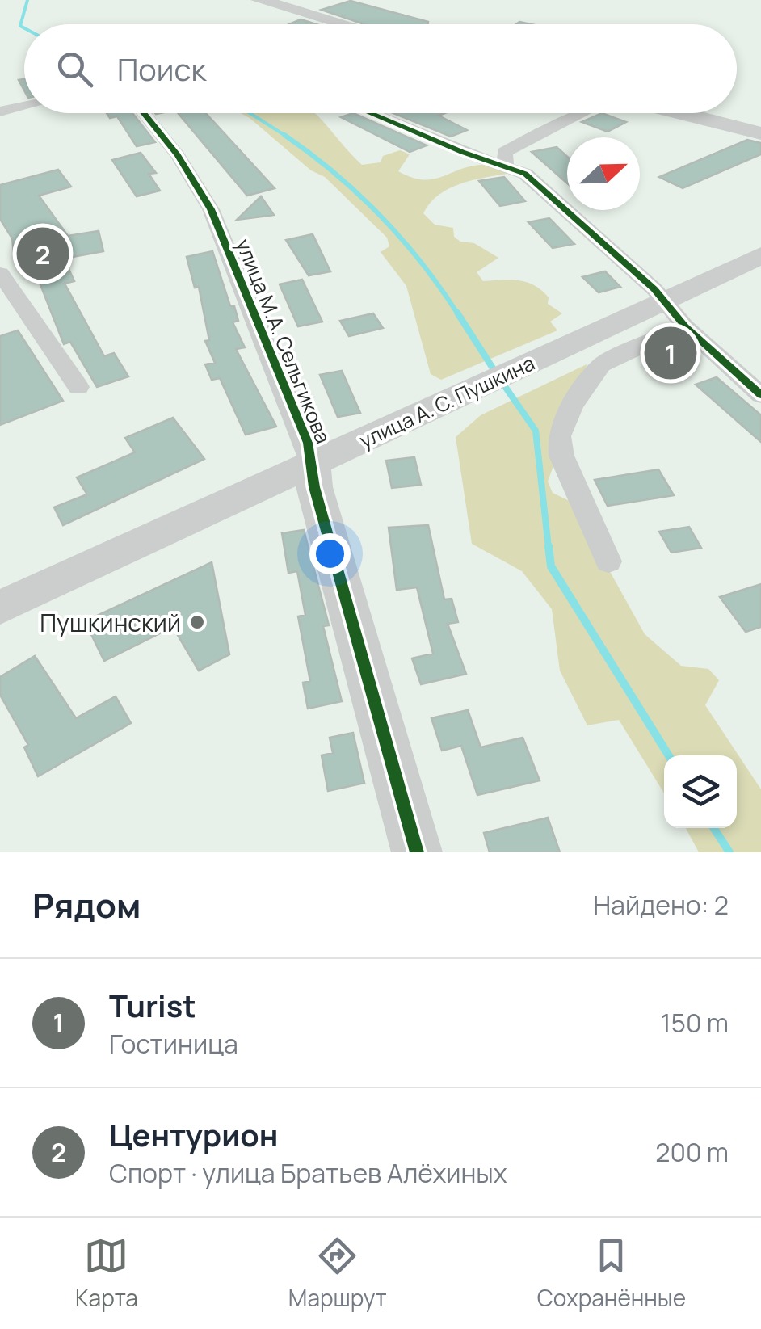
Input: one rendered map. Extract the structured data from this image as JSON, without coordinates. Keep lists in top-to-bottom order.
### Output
{
  "streets": {
    "main road": ["улица М.А. Сельгикова", "улица А. С. Пушкина"]
  },
  "crossings": [
    ["улица М.А. Сельгикова", "улица А. С. Пушкина"]
  ],
  "places": ["Пушкинский"],
  "north": "right",
  "page": {
    "search": "Поиск",
    "pins": ["2", "1"],
    "heading": ["Рядом", "Найдено: 2"],
    "list": [
      {
        "mark": "1",
        "name": "Turist",
        "note": "Гостиница",
        "value": "150 m"
      },
      {
        "mark": "2",
        "name": "Центурион",
        "note": "Спорт · улица Братьев Алёхиных",
        "value": "200 m"
      }
    ],
    "nav": ["Карта", "Маршрут", "Сохранённые"]
  }
}
